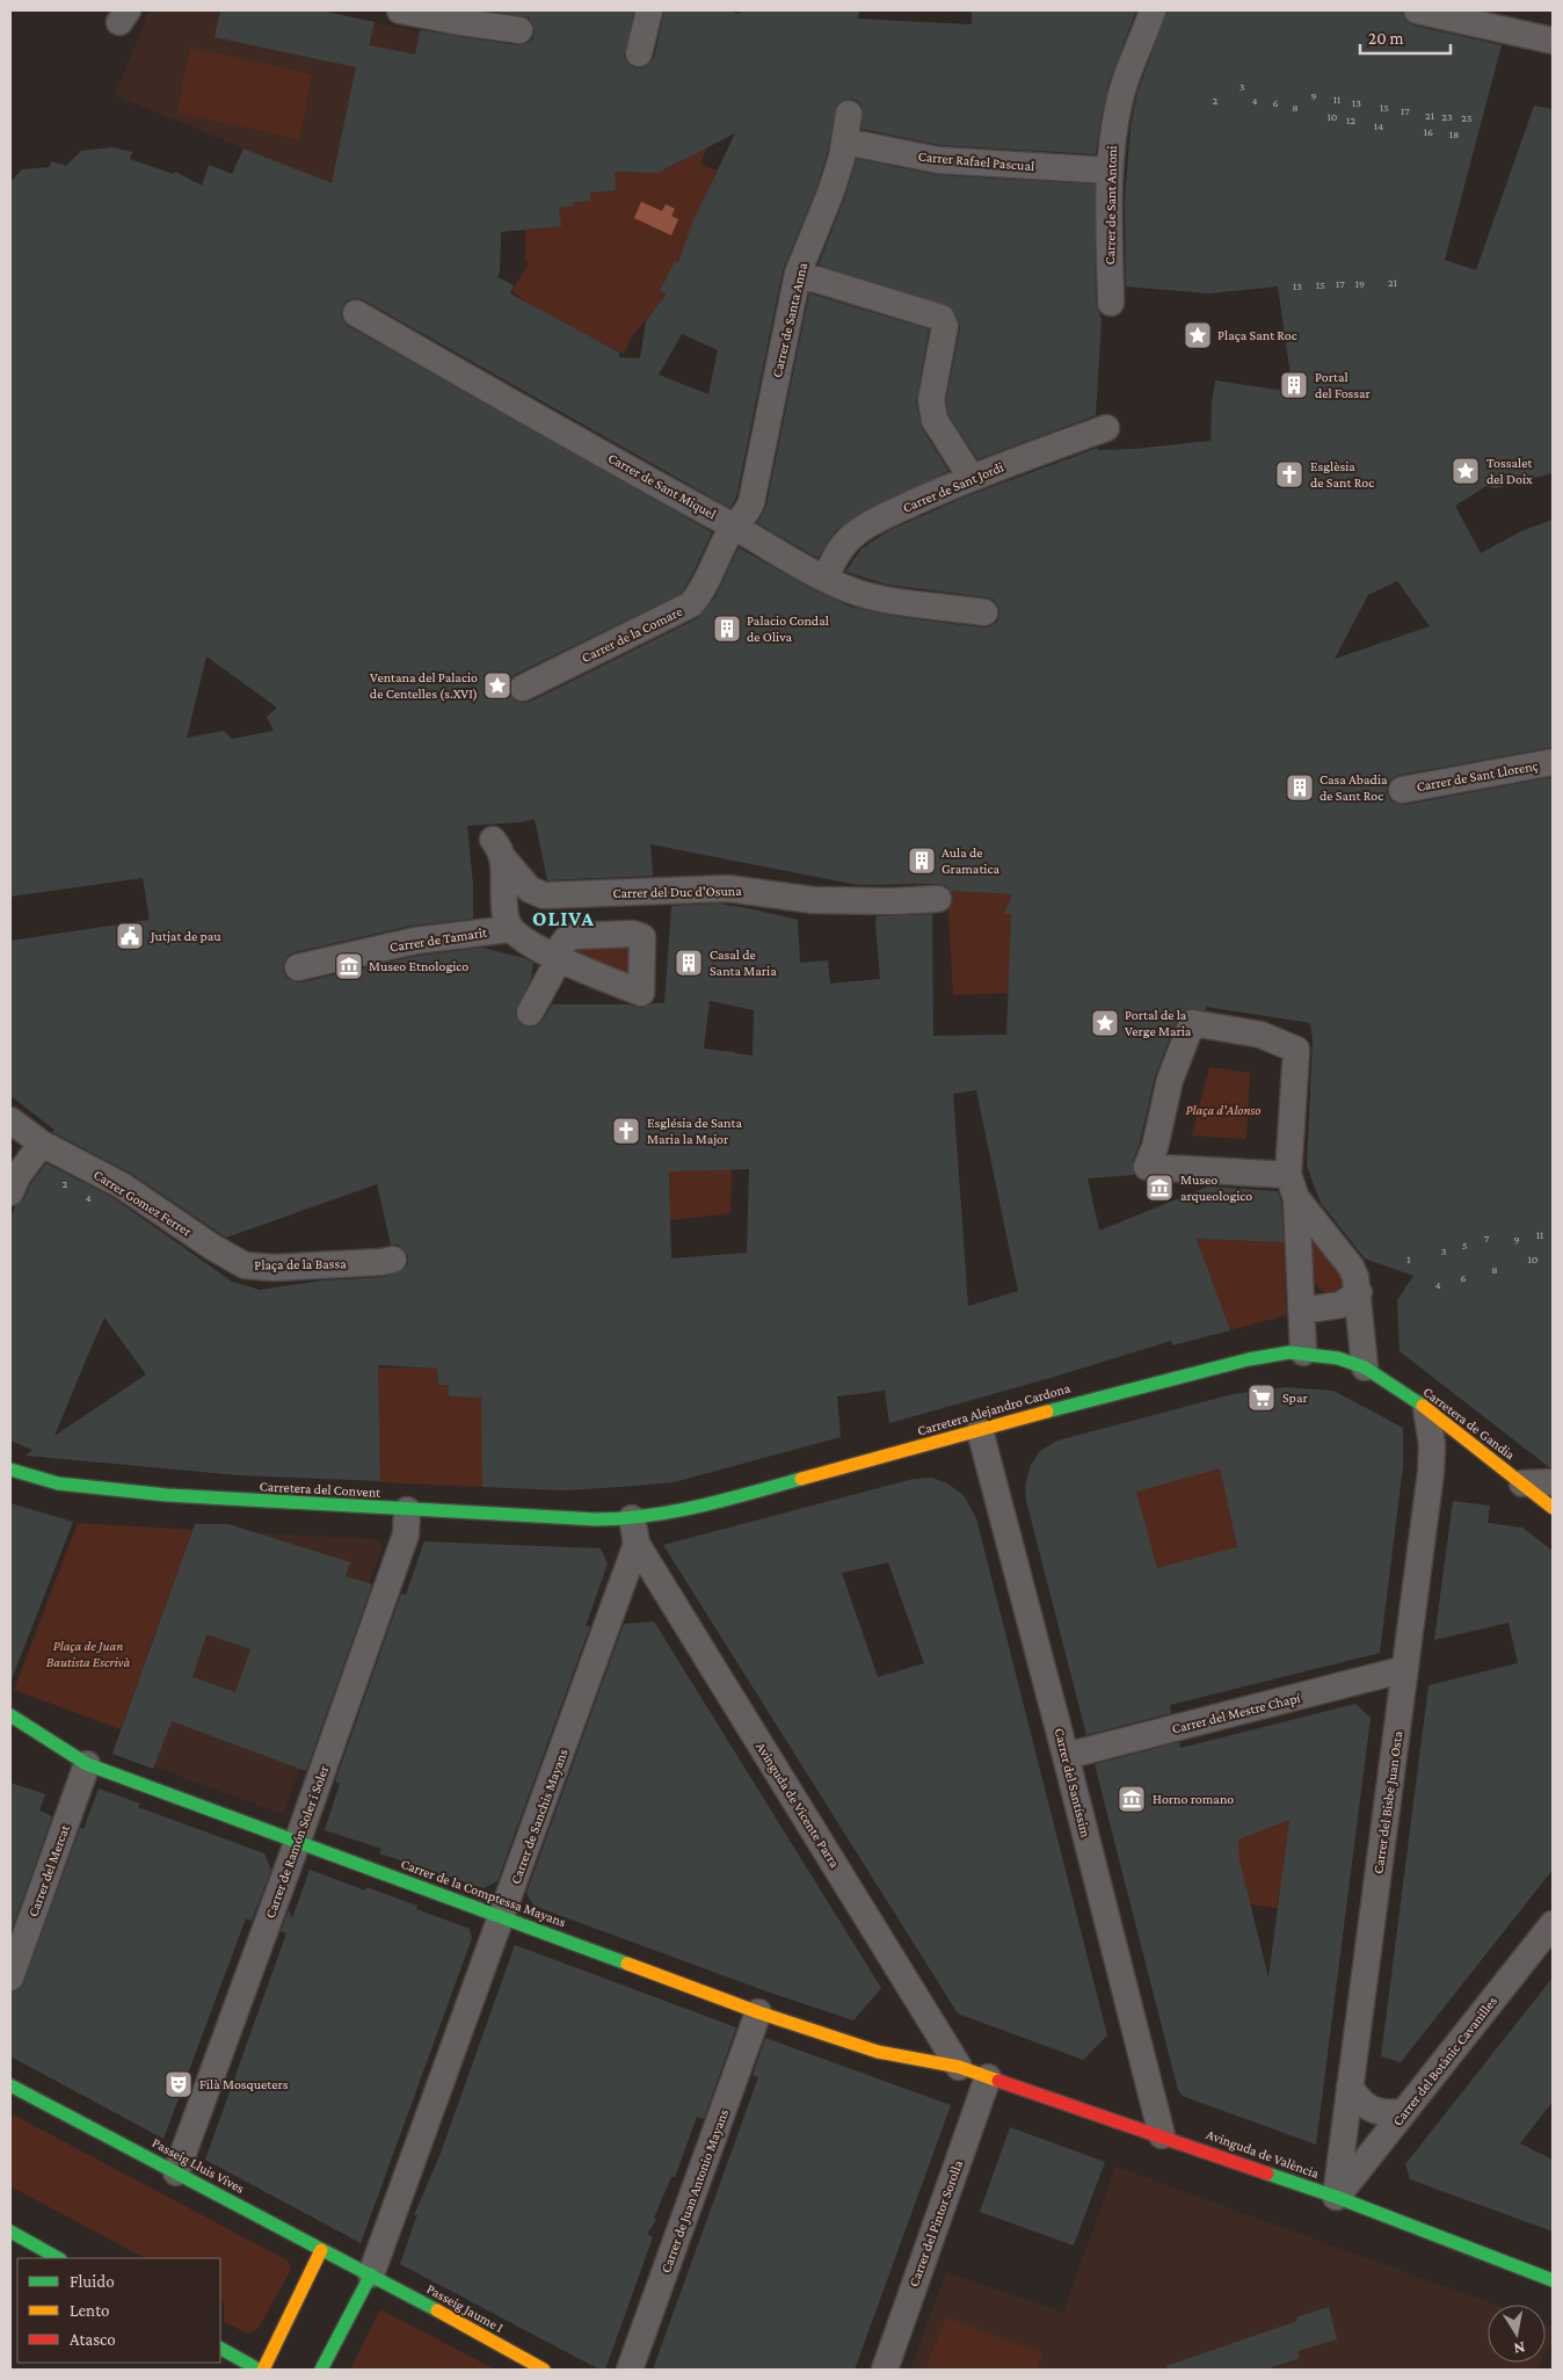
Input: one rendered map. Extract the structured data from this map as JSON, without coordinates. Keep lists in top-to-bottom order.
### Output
{
  "streets": {
    "street": [
      "Carrer Rafael Pascual",
      "Carrer de Sant Antoni",
      "Carrer de Santa Anna",
      "Carrer de Sant Miquel",
      "Carrer de Sant Jordi",
      "Carrer de la Comare",
      "Carrer de Sant Llorenç",
      "Carrer del Duc d'Osuna",
      "Carrer de Tamarit",
      "Carrer Gomez Ferrer",
      "Plaça de la Bassa",
      "Carretera Alejandro Cardona",
      "Carretera de Gandia",
      "Carretera del Convent",
      "Carrer del Mestre Chapí",
      "Carrer del Santíssim",
      "Carrer del Bisbe Juan Osta",
      "Avinguda de Vicente Parra",
      "Carrer de Sanchis Mayans",
      "Carrer de Ramón Soler i Soler",
      "Carrer del Mercat",
      "Carrer de la Comptessa Mayans",
      "Carrer del Botànic Cavanilles",
      "Avinguda de València",
      "Passeig Lluis Vives",
      "Carrer de Juan Antonio Mayans",
      "Carrer del Pintor Sorolla",
      "Passeig Jaume I"
    ]
  },
  "crossings": [
    ["Carrer Rafael Pascual", "Carrer de Sant Antoni"],
    ["Carrer Rafael Pascual", "Carrer de Santa Anna"],
    ["Carrer de Santa Anna", "Carrer de Sant Miquel"],
    ["Carrer de Santa Anna", "Carrer de la Comare"],
    ["Carrer de Sant Miquel", "Carrer de Sant Jordi"],
    ["Carrer de Sant Miquel", "Carrer de la Comare"],
    ["Carrer del Duc d'Osuna", "Carrer de Tamarit"],
    ["Carrer Gomez Ferrer", "Plaça de la Bassa"],
    ["Carretera Alejandro Cardona", "Carretera de Gandia"],
    ["Carretera Alejandro Cardona", "Carretera del Convent"],
    ["Carretera Alejandro Cardona", "Carrer del Santíssim"],
    ["Carretera Alejandro Cardona", "Avinguda de Vicente Parra"],
    ["Carretera Alejandro Cardona", "Carrer de Sanchis Mayans"],
    ["Carretera de Gandia", "Carrer del Bisbe Juan Osta"],
    ["Carretera del Convent", "Avinguda de Vicente Parra"],
    ["Carretera del Convent", "Carrer de Sanchis Mayans"],
    ["Carretera del Convent", "Carrer de Ramón Soler i Soler"],
    ["Carrer del Mestre Chapí", "Carrer del Santíssim"],
    ["Carrer del Mestre Chapí", "Carrer del Bisbe Juan Osta"],
    ["Carrer del Santíssim", "Avinguda de València"],
    ["Carrer del Bisbe Juan Osta", "Carrer del Botànic Cavanilles"],
    ["Carrer del Bisbe Juan Osta", "Avinguda de València"],
    ["Avinguda de Vicente Parra", "Carrer de Sanchis Mayans"],
    ["Avinguda de Vicente Parra", "Carrer de la Comptessa Mayans"],
    ["Avinguda de Vicente Parra", "Avinguda de València"],
    ["Carrer de Sanchis Mayans", "Carrer de la Comptessa Mayans"],
    ["Carrer de Sanchis Mayans", "Passeig Lluis Vives"],
    ["Carrer de Sanchis Mayans", "Passeig Jaume I"],
    ["Carrer de Ramón Soler i Soler", "Carrer de la Comptessa Mayans"],
    ["Carrer de Ramón Soler i Soler", "Passeig Lluis Vives"],
    ["Carrer del Mercat", "Carrer de la Comptessa Mayans"],
    ["Carrer de la Comptessa Mayans", "Avinguda de València"],
    ["Carrer de la Comptessa Mayans", "Carrer de Juan Antonio Mayans"],
    ["Carrer del Botànic Cavanilles", "Avinguda de València"],
    ["Avinguda de València", "Carrer del Pintor Sorolla"],
    ["Passeig Lluis Vives", "Passeig Jaume I"]
  ],
  "districts": ["OLIVA"],
  "parks": ["Plaça d'Alonso", "Plaça de Juan Bautista Escrivà"],
  "places": {
    "place": [
      "Plaça Sant Roc",
      "Tossalet del Doix",
      "Ventana del Palacio de Centelles (s.XVI)",
      "Portal de la Verge Maria"
    ],
    "building": [
      "Portal del Fossar",
      "Palacio Condal de Oliva",
      "Casa Abadia de Sant Roc",
      "Aula de Gramatica",
      "Casal de Santa Maria"
    ],
    "church": ["Esglèsia de Sant Roc", "Església de Santa Maria la Major"],
    "public building": ["Jutjat de pau"],
    "museum": ["Museo Etnologico", "Museo arqueologico", "Horno romano"],
    "supermarket": ["Spar"],
    "theatre": ["Filà Mosqueters"]
  },
  "house_numbers": [
    "3",
    "9",
    "11",
    "2",
    "4",
    "6",
    "13",
    "8",
    "15",
    "17",
    "21",
    "10",
    "23",
    "25",
    "12",
    "14",
    "16",
    "18",
    "21",
    "17",
    "19",
    "15",
    "13",
    "2",
    "4",
    "11",
    "7",
    "9",
    "5",
    "3",
    "1",
    "10",
    "8",
    "6",
    "4"
  ],
  "legend": ["Fluido", "Lento", "Atasco"],
  "scale_bar": "20 m",
  "north": "bottom"
}
